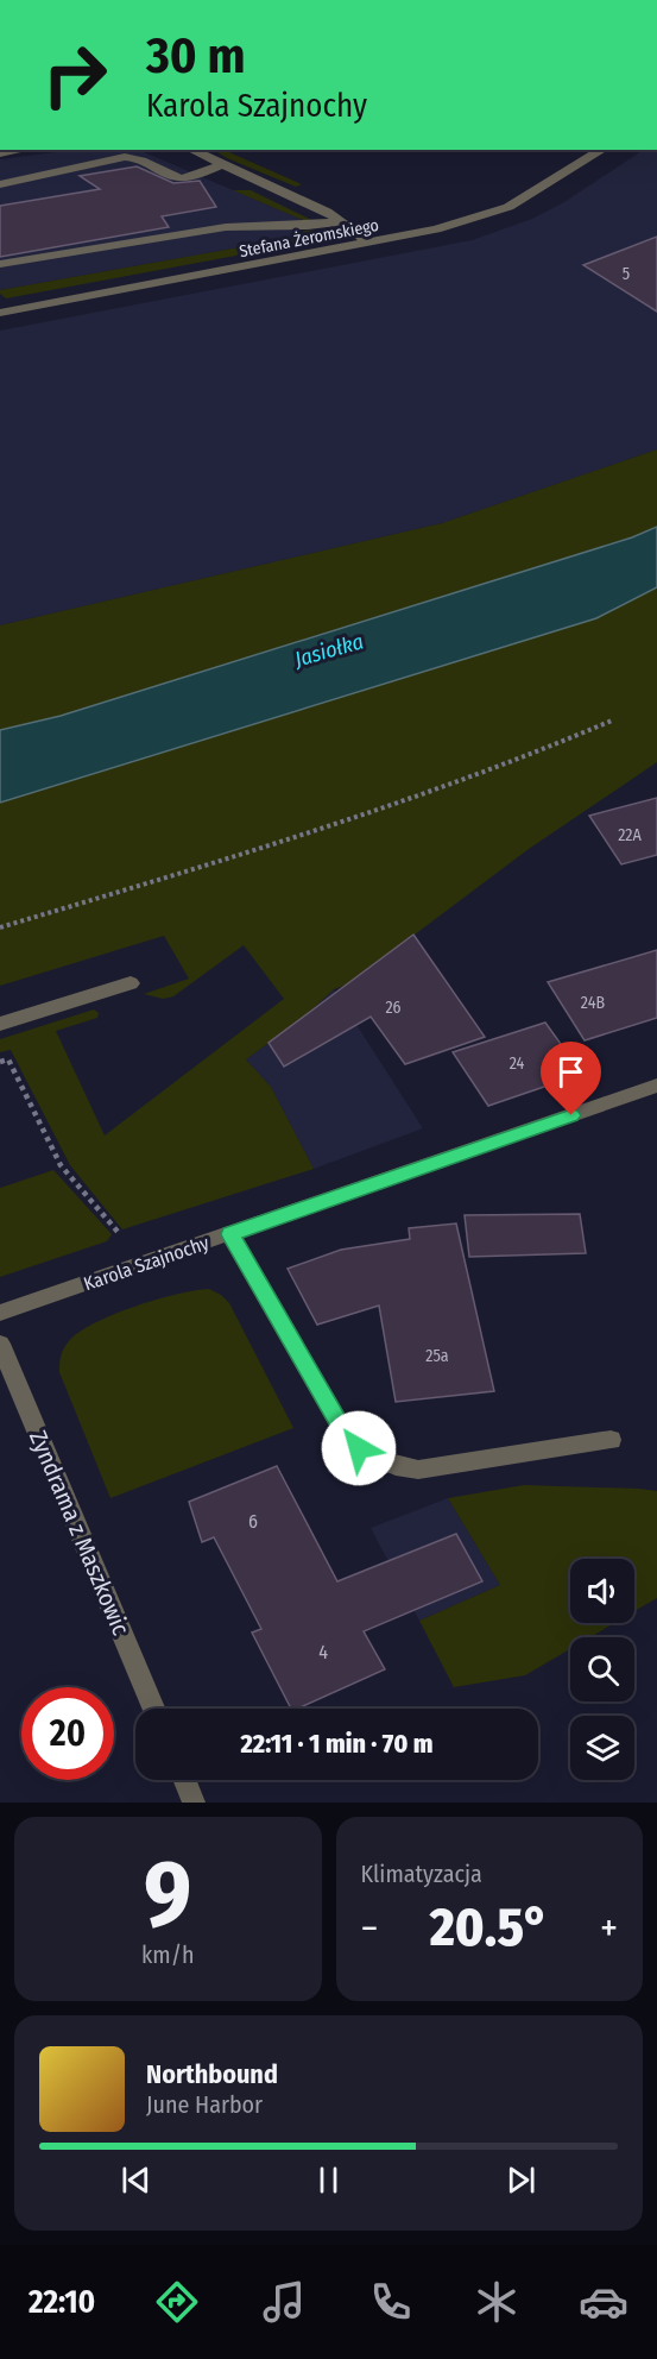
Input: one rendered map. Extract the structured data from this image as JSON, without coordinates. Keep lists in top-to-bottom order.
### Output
{
  "streets": {
    "street": ["Stefana Żeromskiego", "Karola Szajnochy", "Zyndrama z Maszkowic"]
  },
  "water": ["Jasiołka"],
  "house_numbers": [
    "5",
    "22A",
    "24B",
    "26",
    "24",
    "25a",
    "6",
    "4"
  ],
  "page": {
    "turn": ["30 m", "Karola Szajnochy"],
    "limit": "20",
    "trip": "22:11 · 1 min · 70 m",
    "tile": [
      ["9", "km/h"],
      "Klimatyzacja"
    ],
    "heat": ["−", "20.5°", "+"],
    "song": ["Northbound", "June Harbor"],
    "tabs": "22:10"
  }
}
